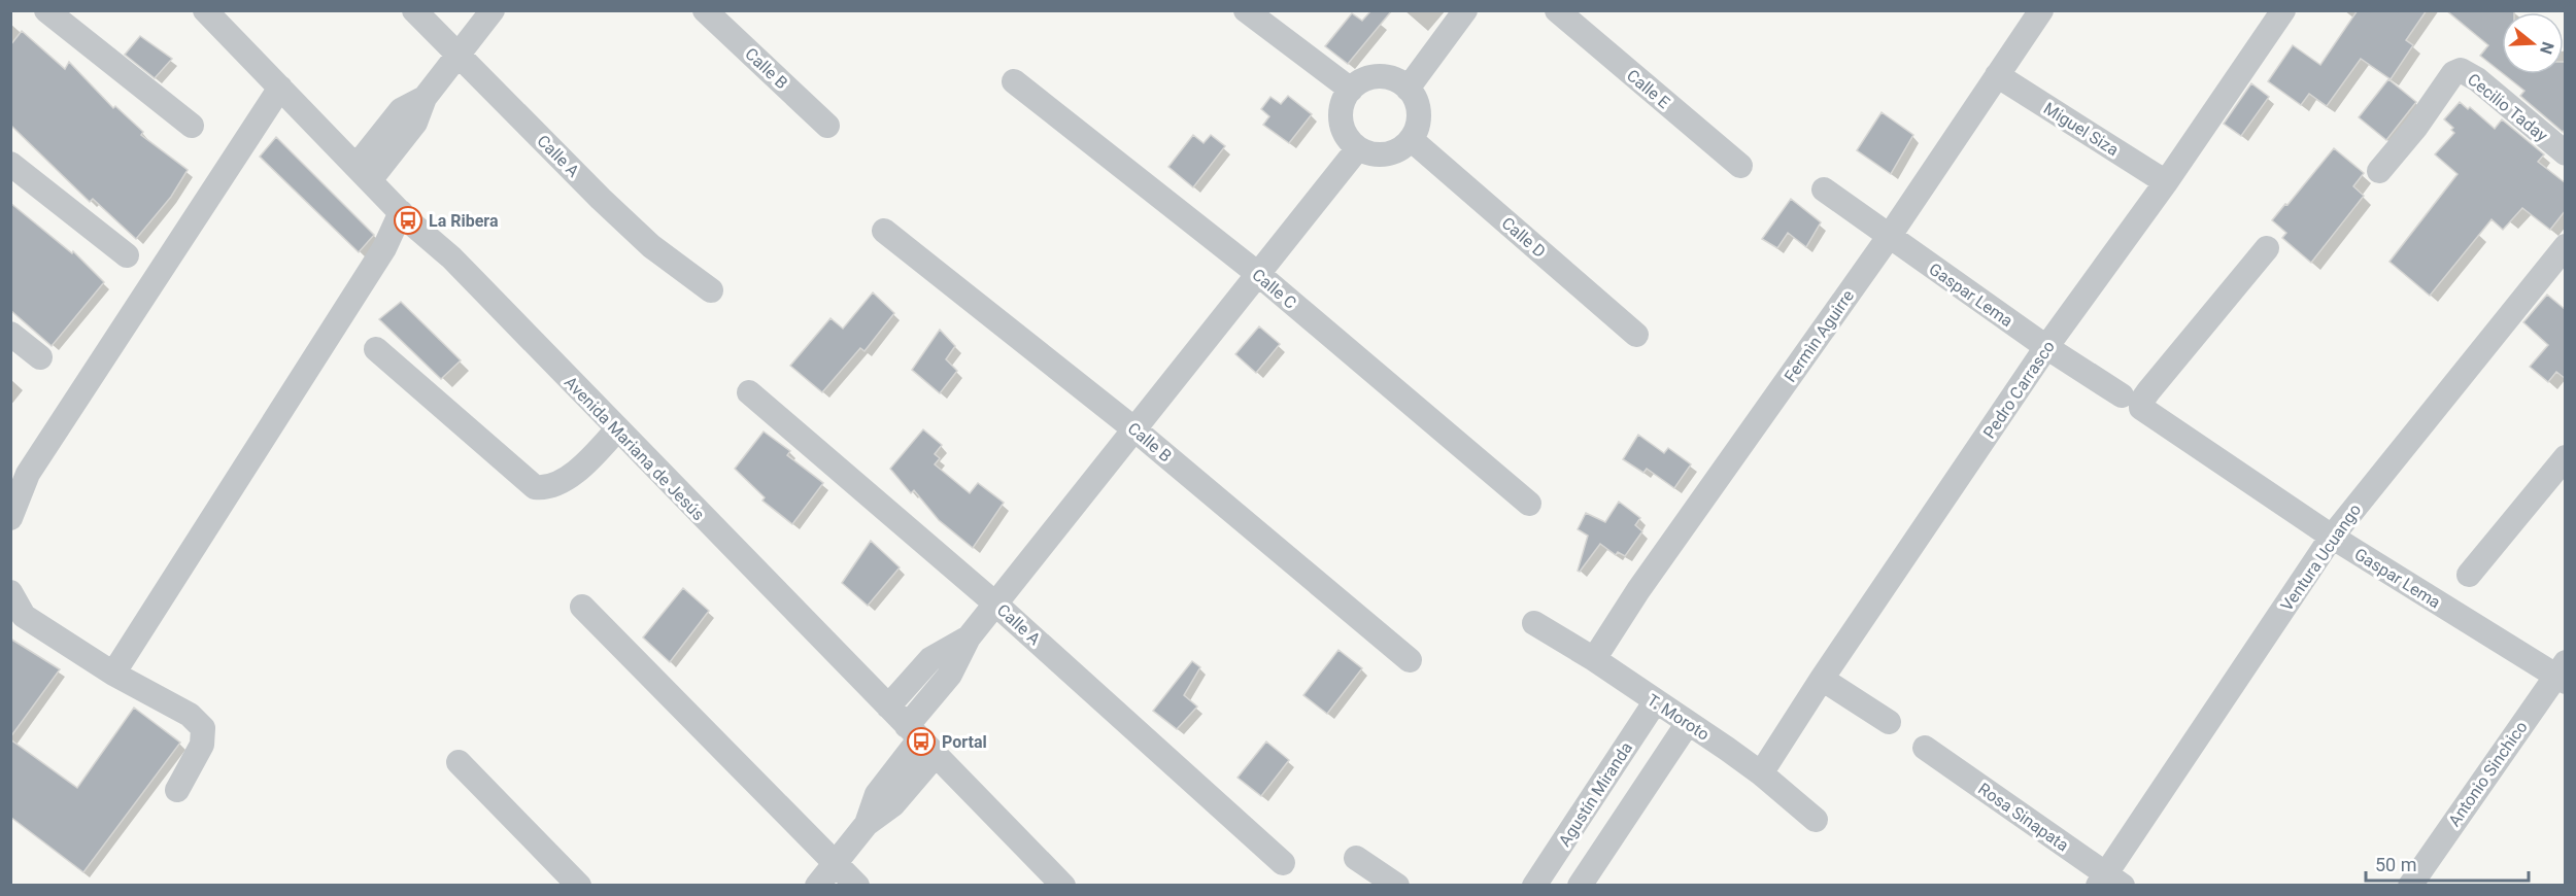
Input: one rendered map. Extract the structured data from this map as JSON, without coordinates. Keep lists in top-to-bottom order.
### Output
{
  "streets": {
    "street": [
      "Calle B",
      "Calle E",
      "Cecilio Taday",
      "Miguel Siza",
      "Calle A",
      "Calle D",
      "Calle C",
      "Gaspar Lema",
      "Fermìn Aguirre",
      "Pedro Carrasco",
      "Avenida Mariana de Jesús",
      "Ventura Ucuango",
      "T. Moroto",
      "Antonio Sinchico",
      "Agustín Miranda",
      "Rosa Sinapata"
    ]
  },
  "crossings": [
    ["Miguel Siza", "Fermìn Aguirre"],
    ["Miguel Siza", "Pedro Carrasco"],
    ["Gaspar Lema", "Fermìn Aguirre"],
    ["Gaspar Lema", "Pedro Carrasco"],
    ["Gaspar Lema", "Ventura Ucuango"],
    ["Gaspar Lema", "Antonio Sinchico"],
    ["Fermìn Aguirre", "T. Moroto"],
    ["Pedro Carrasco", "T. Moroto"],
    ["Ventura Ucuango", "Rosa Sinapata"],
    ["T. Moroto", "Agustín Miranda"]
  ],
  "places": {
    "bus stop": ["La Ribera", "Portal"]
  },
  "scale_bar": "50 m",
  "north": "right"
}
